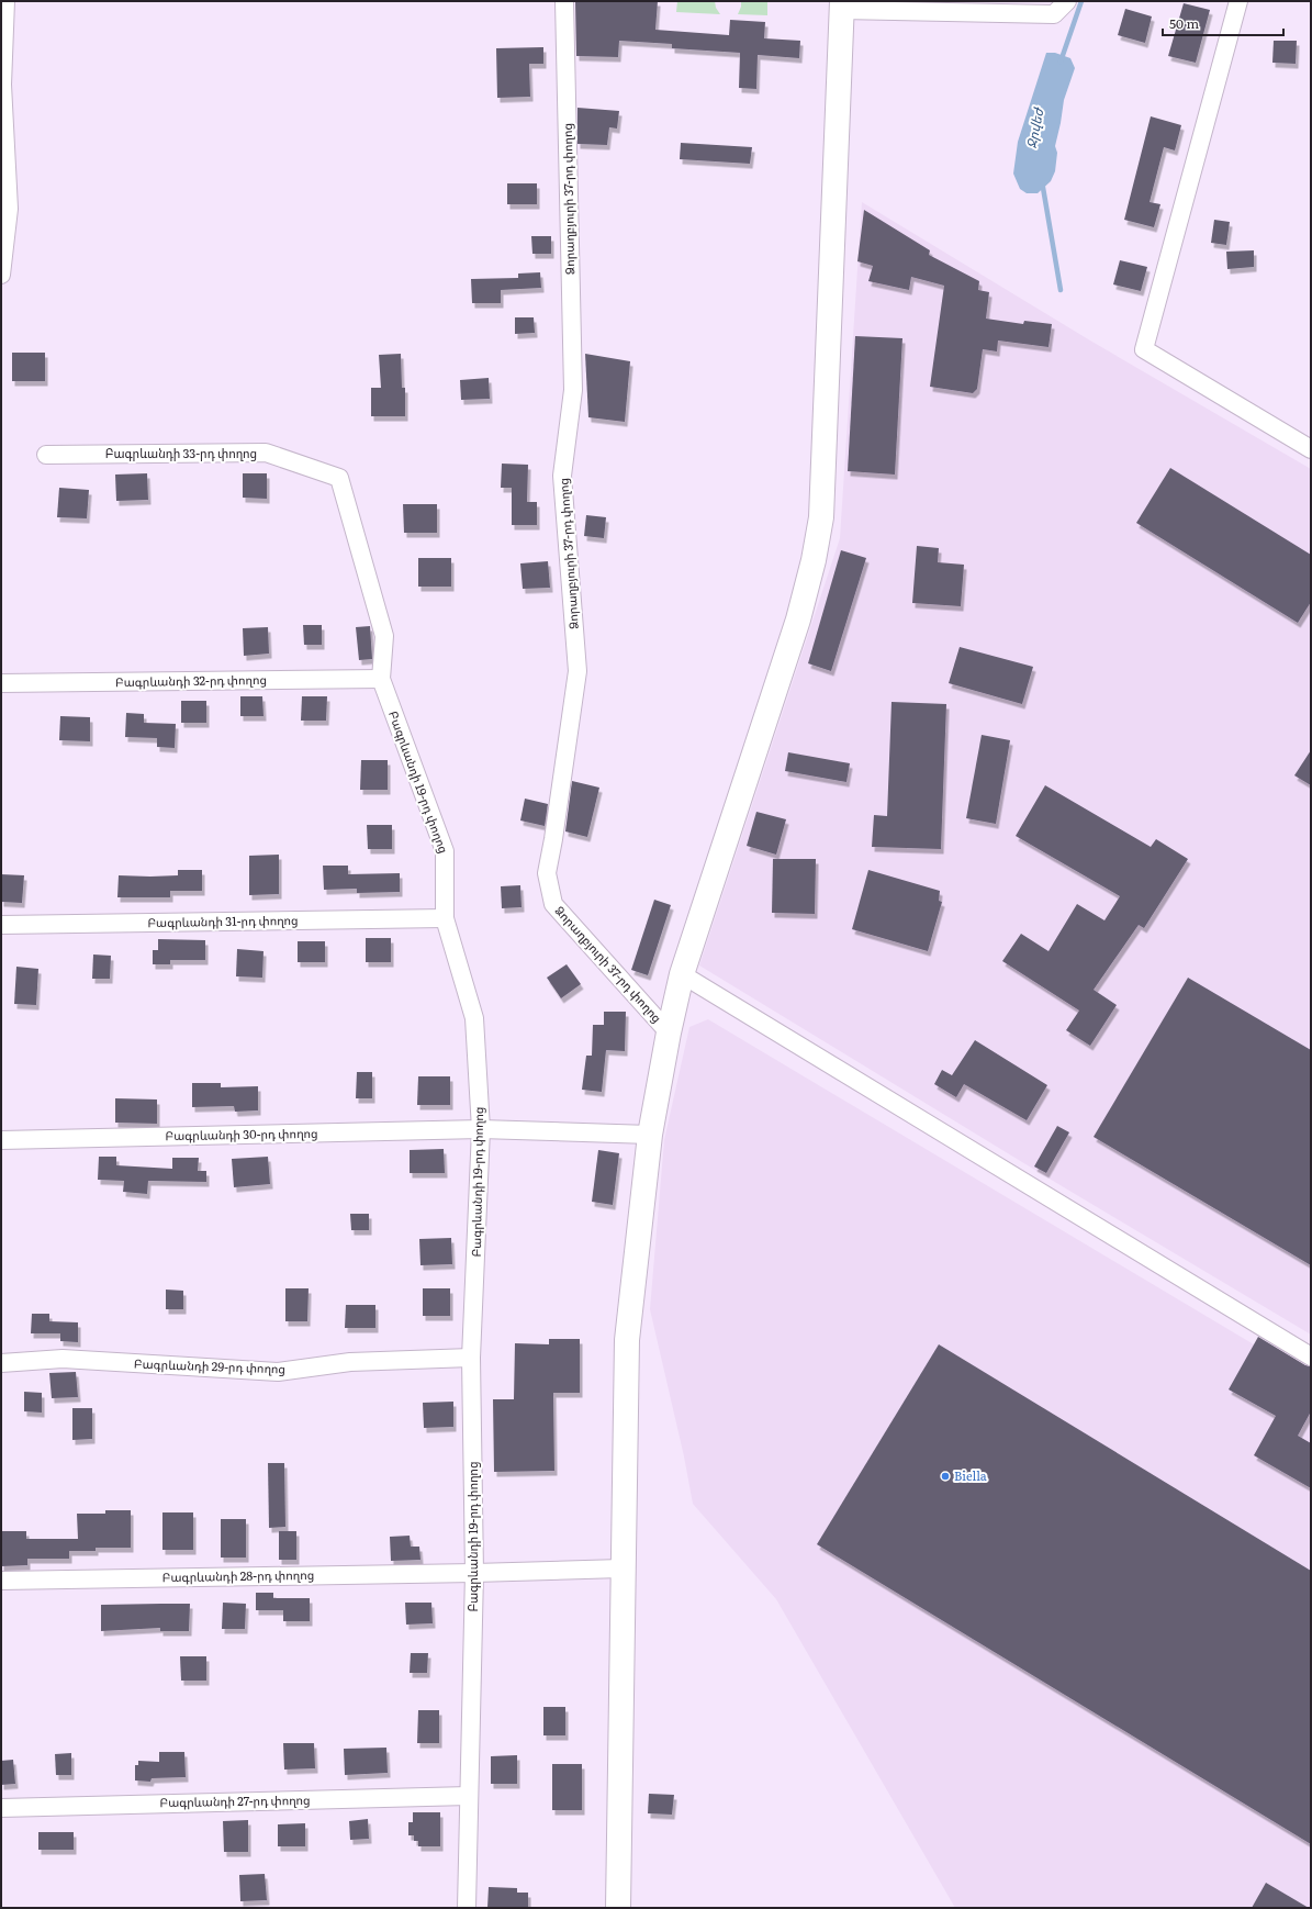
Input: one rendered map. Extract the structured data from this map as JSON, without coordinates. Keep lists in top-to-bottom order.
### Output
{
  "streets": {
    "street": [
      "Ձորաղբյուրի 37-րդ փողոց",
      "Բագրևանդի 33-րդ փողոց",
      "Բագրևանդի 32-րդ փողոց",
      "Բագրևանդի 19-րդ փողոց",
      "Բագրևանդի 31-րդ փողոց",
      "Բագրևանդի 30-րդ փողոց",
      "Բագրևանդի 29-րդ փողոց",
      "Բագրևանդի 28-րդ փողոց",
      "Բագրևանդի 27-րդ փողոց"
    ]
  },
  "crossings": [
    ["Բագրևանդի 33-րդ փողոց", "Բագրևանդի 19-րդ փողոց"],
    ["Բագրևանդի 32-րդ փողոց", "Բագրևանդի 19-րդ փողոց"],
    ["Բագրևանդի 19-րդ փողոց", "Բագրևանդի 31-րդ փողոց"],
    ["Բագրևանդի 19-րդ փողոց", "Բագրևանդի 30-րդ փողոց"],
    ["Բագրևանդի 19-րդ փողոց", "Բագրևանդի 29-րդ փողոց"],
    ["Բագրևանդի 19-րդ փողոց", "Բագրևանդի 28-րդ փողոց"],
    ["Բագրևանդի 19-րդ փողոց", "Բագրևանդի 27-րդ փողոց"]
  ],
  "water": ["Ջրվեժ"],
  "places": ["Biella"],
  "scale_bar": "50 m"
}
